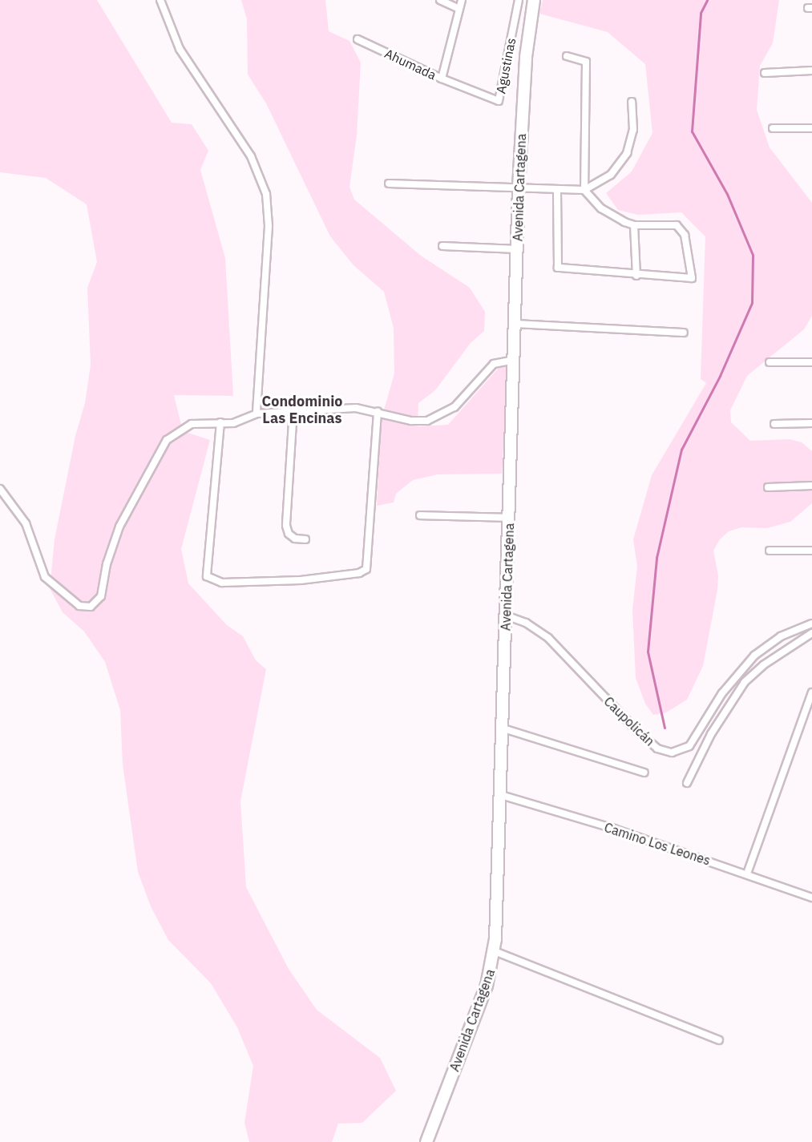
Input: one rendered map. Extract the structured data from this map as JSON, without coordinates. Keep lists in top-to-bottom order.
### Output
{
  "streets": {
    "main road": ["Avenida Cartagena"],
    "street": [
      "Ahumada",
      "Agustinas",
      "Caupolicán",
      "Camino Los Leones"
    ]
  },
  "crossings": [
    ["Ahumada", "Agustinas"],
    ["Avenida Cartagena", "Caupolicán"],
    ["Avenida Cartagena", "Camino Los Leones"]
  ],
  "districts": ["Condominio Las Encinas"]
}
